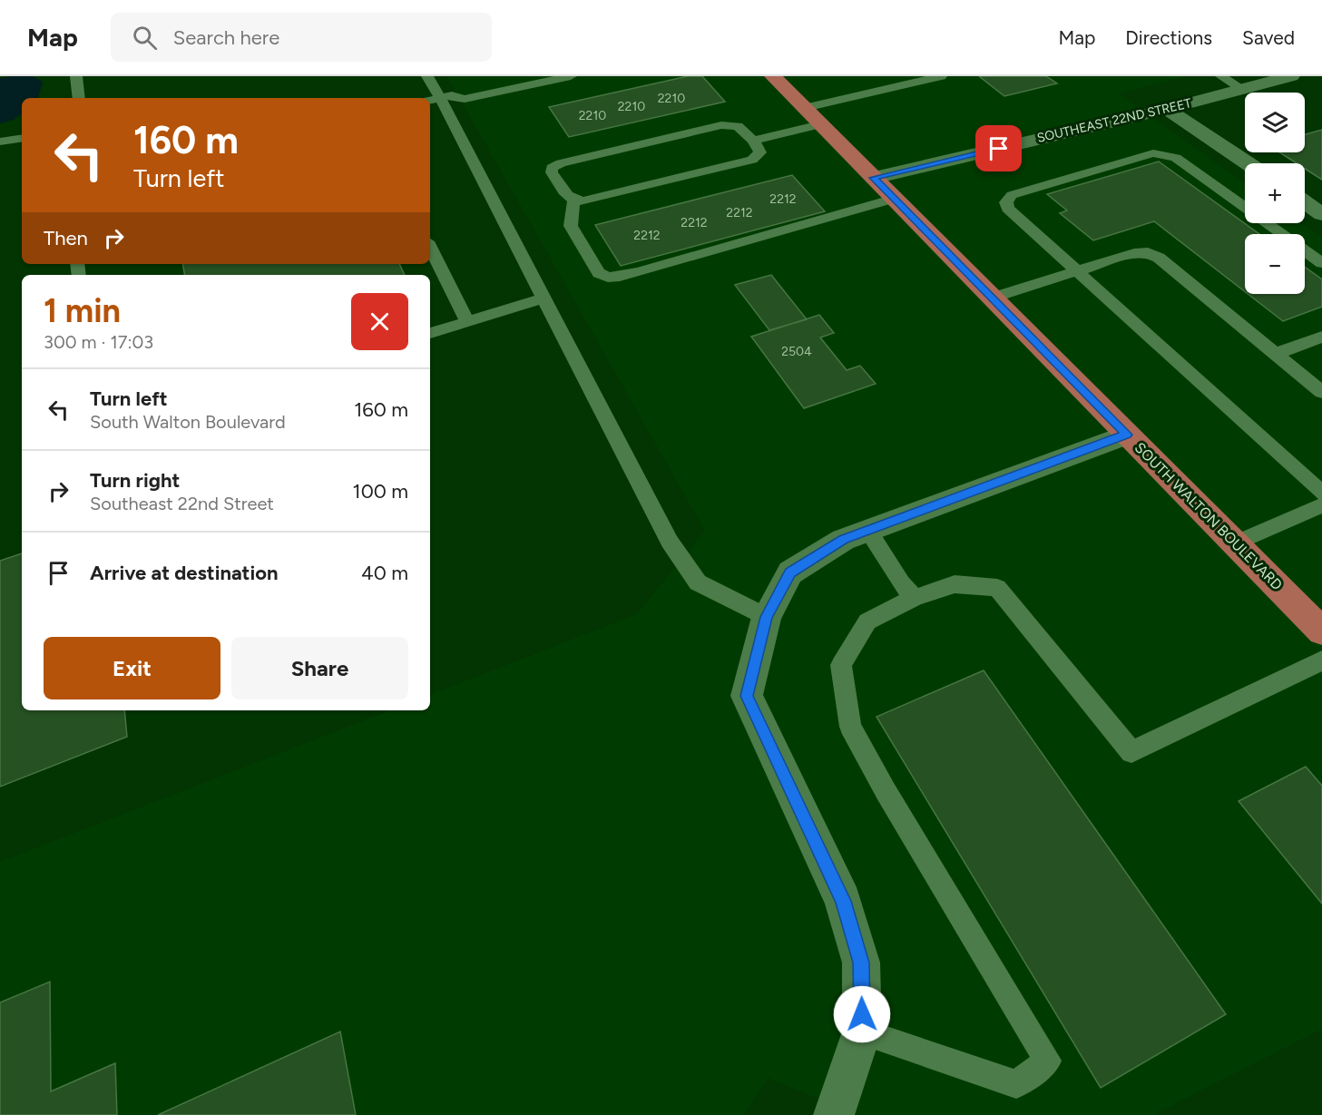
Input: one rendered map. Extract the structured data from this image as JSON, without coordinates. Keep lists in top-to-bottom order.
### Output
{
  "streets": {
    "main road": ["SOUTH WALTON BOULEVARD"],
    "street": ["SOUTHEAST 22ND STREET"]
  },
  "crossings": [
    ["SOUTHEAST 22ND STREET", "SOUTH WALTON BOULEVARD"]
  ],
  "house_numbers": [
    "2210",
    "2210",
    "2210",
    "2212",
    "2212",
    "2212",
    "2212",
    "2504"
  ],
  "page": {
    "header": "Map",
    "search": "Search here",
    "nav": ["Map", "Directions", "Saved"],
    "map_buttons": ["+", "−"],
    "turn": ["160 m", "Turn left"],
    "then": "Then",
    "heading": ["1 min", "300 m · 17:03"],
    "list": [
      {
        "name": "Turn left",
        "note": "South Walton Boulevard",
        "value": "160 m"
      },
      {
        "name": "Turn right",
        "note": "Southeast 22nd Street",
        "value": "100 m"
      },
      {
        "name": "Arrive at destination",
        "value": "40 m"
      }
    ],
    "buttons": ["Exit", "Share"]
  }
}
